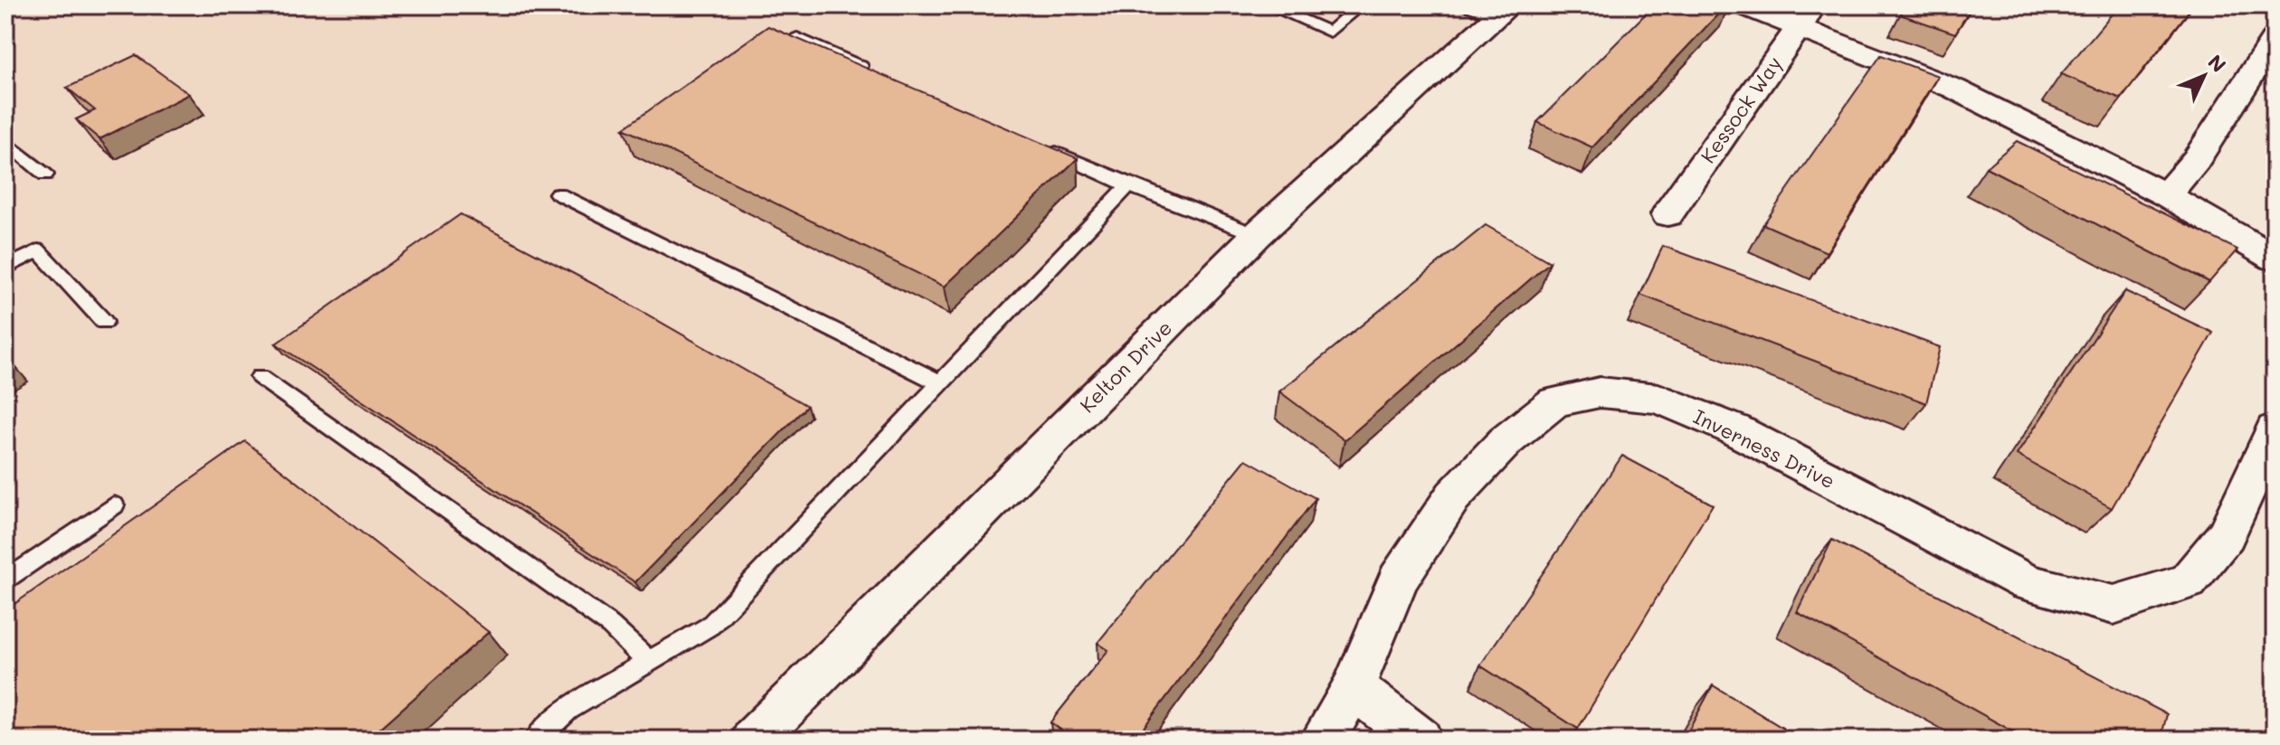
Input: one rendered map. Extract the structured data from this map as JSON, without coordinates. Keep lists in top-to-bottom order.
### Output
{
  "streets": {
    "street": ["Kessock Way", "Kelton Drive", "Inverness Drive"]
  },
  "north": "top right"
}
